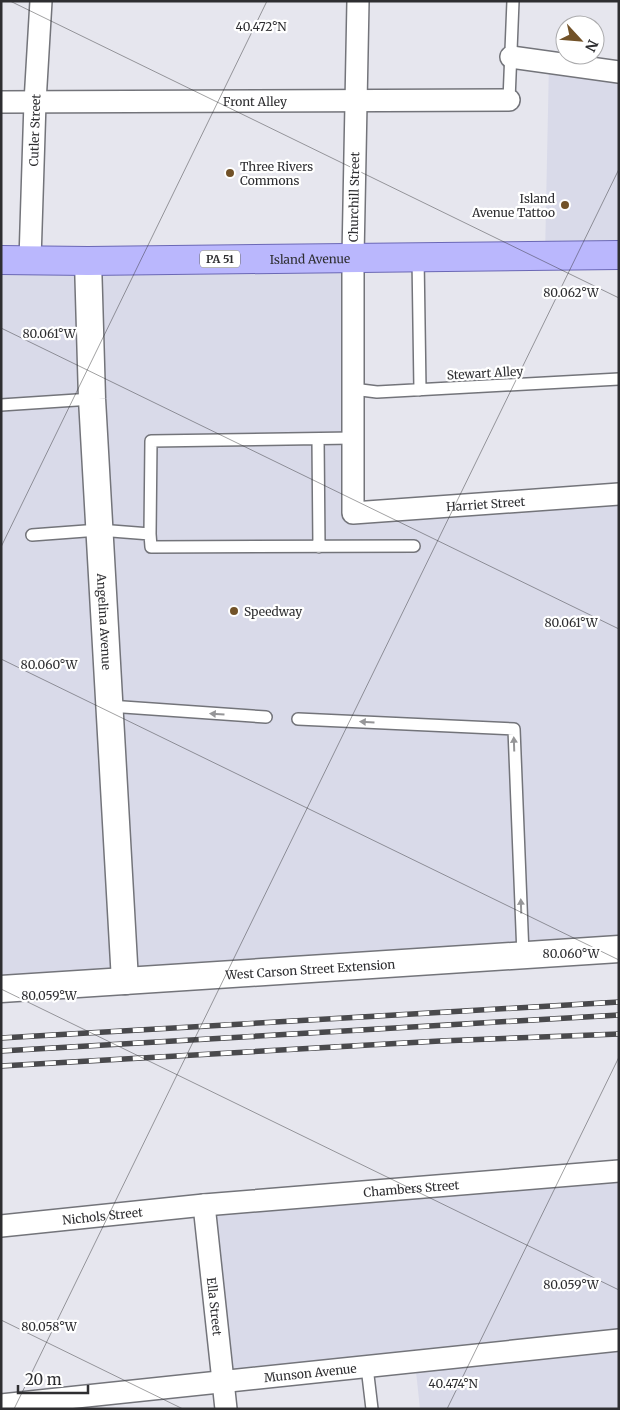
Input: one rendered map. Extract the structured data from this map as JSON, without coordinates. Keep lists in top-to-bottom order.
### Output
{
  "streets": {
    "main road": ["Island Avenue", "PA 51"],
    "street": [
      "Front Alley",
      "Cutler Street",
      "Churchill Street",
      "Harriet Street",
      "Angelina Avenue",
      "West Carson Street Extension",
      "Chambers Street",
      "Nichols Street",
      "Ella Street",
      "Munson Avenue"
    ],
    "lane": ["Stewart Alley"]
  },
  "crossings": [
    ["Front Alley", "Cutler Street"],
    ["Front Alley", "Churchill Street"],
    ["Cutler Street", "Island Avenue"],
    ["Churchill Street", "Island Avenue"],
    ["Churchill Street", "Stewart Alley"],
    ["Churchill Street", "Harriet Street"],
    ["Island Avenue", "Angelina Avenue"],
    ["Angelina Avenue", "West Carson Street Extension"],
    ["Chambers Street", "Nichols Street"],
    ["Chambers Street", "Ella Street"],
    ["Nichols Street", "Ella Street"],
    ["Ella Street", "Munson Avenue"]
  ],
  "places": ["Three Rivers Commons", "Island Avenue Tattoo", "Speedway"],
  "scale_bar": "20 m",
  "north": "bottom right",
  "coordinates": [
    "40.472°N",
    "80.062°W",
    "80.061°W",
    "80.060°W",
    "80.059°W",
    "80.058°W",
    "40.474°N"
  ]
}
